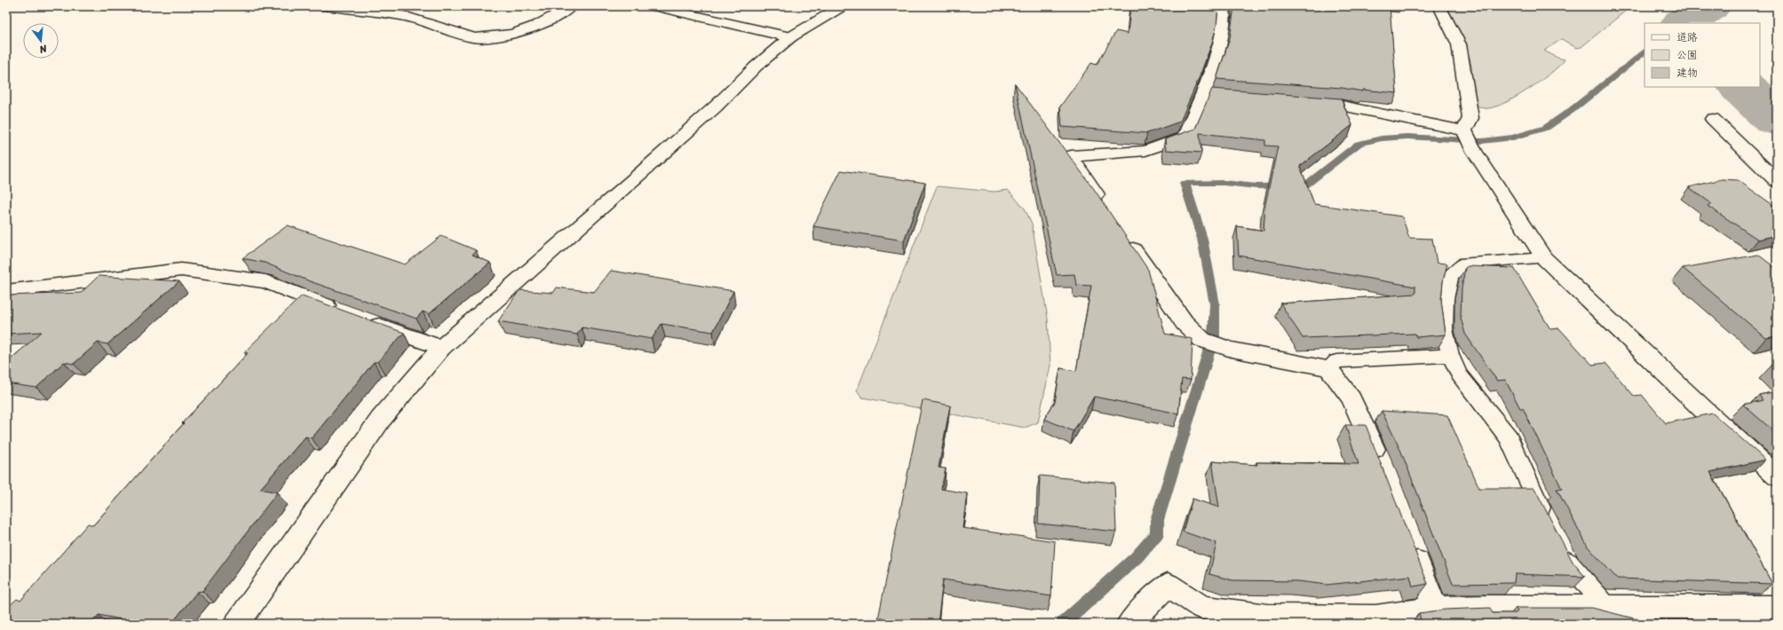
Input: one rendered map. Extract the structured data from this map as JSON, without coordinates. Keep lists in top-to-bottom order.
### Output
{
  "legend": ["道路", "公園", "建物"],
  "north": "bottom"
}
